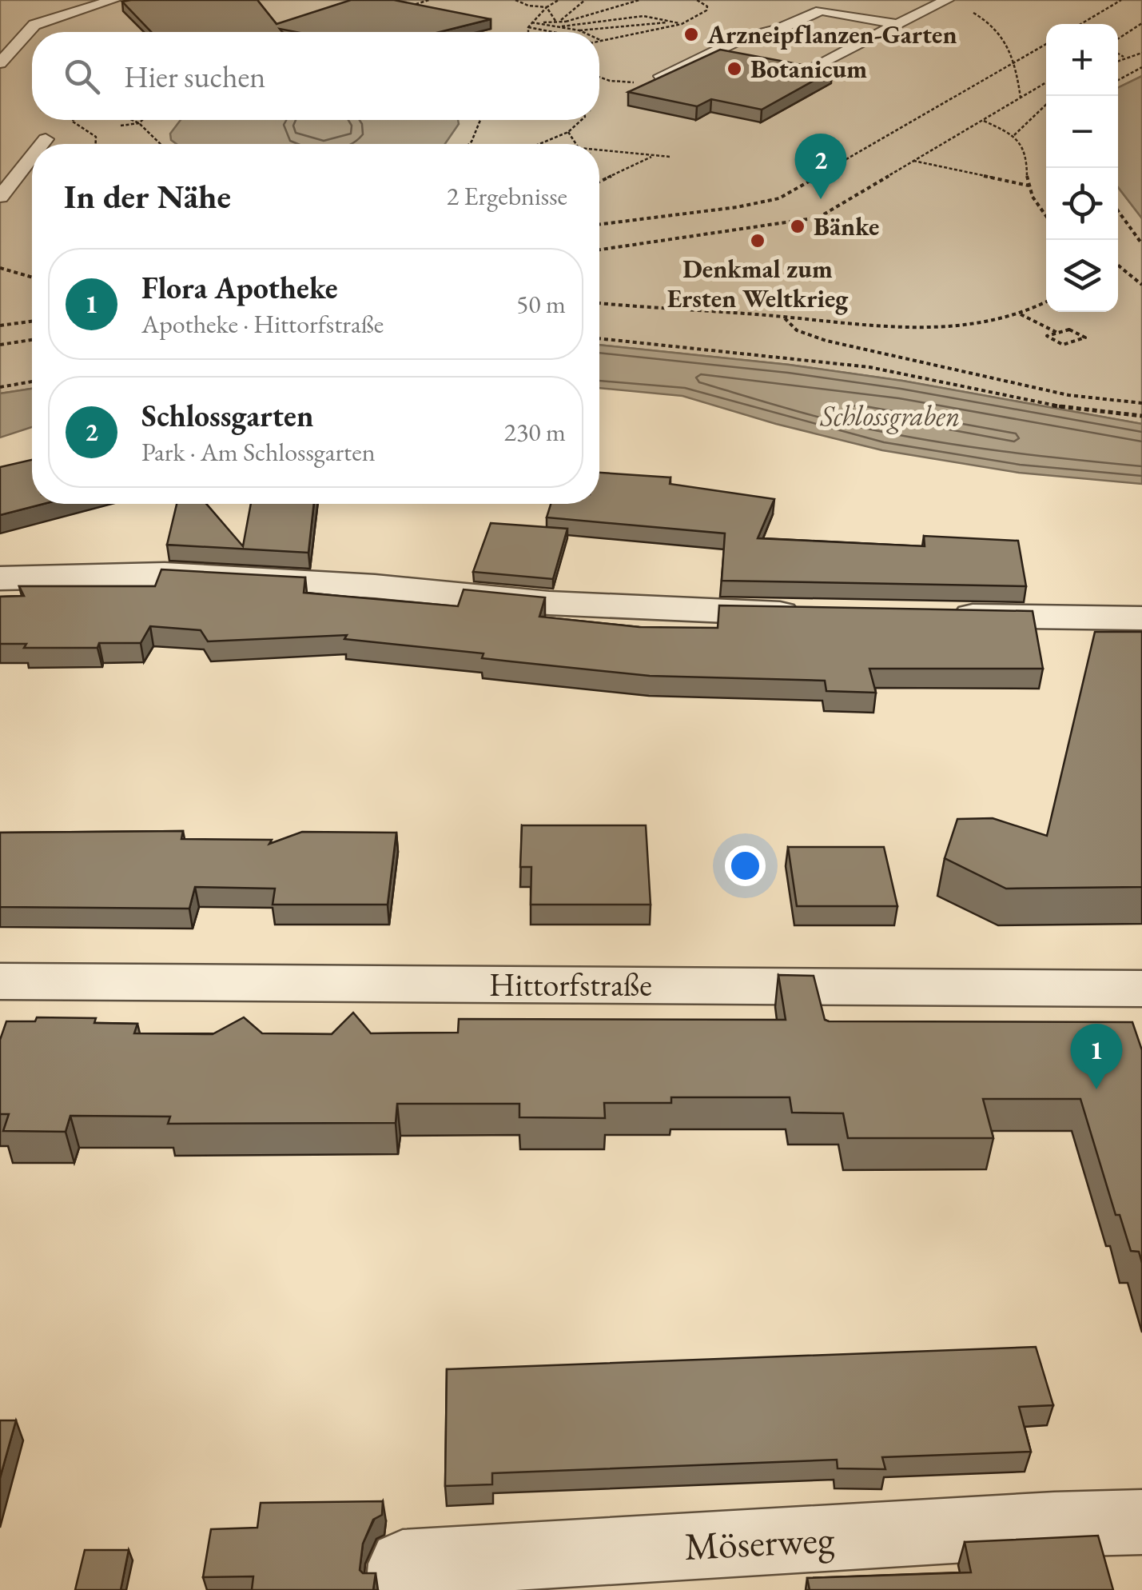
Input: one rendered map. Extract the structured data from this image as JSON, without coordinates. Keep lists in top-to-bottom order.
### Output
{
  "streets": {
    "street": ["Hittorfstraße", "Möserweg"]
  },
  "water": ["Schlossgraben"],
  "places": [
    "Arzneipflanzen-Garten",
    "Botanicum",
    "Bänke",
    "Denkmal zum Ersten Weltkrieg"
  ],
  "page": {
    "map_buttons": ["+", "−"],
    "search": "Hier suchen",
    "pins": ["2", "1"],
    "heading": ["In der Nähe", "2 Ergebnisse"],
    "list": [
      {
        "mark": "1",
        "name": "Flora Apotheke",
        "note": "Apotheke · Hittorfstraße",
        "value": "50 m"
      },
      {
        "mark": "2",
        "name": "Schlossgarten",
        "note": "Park · Am Schlossgarten",
        "value": "230 m"
      }
    ]
  }
}
